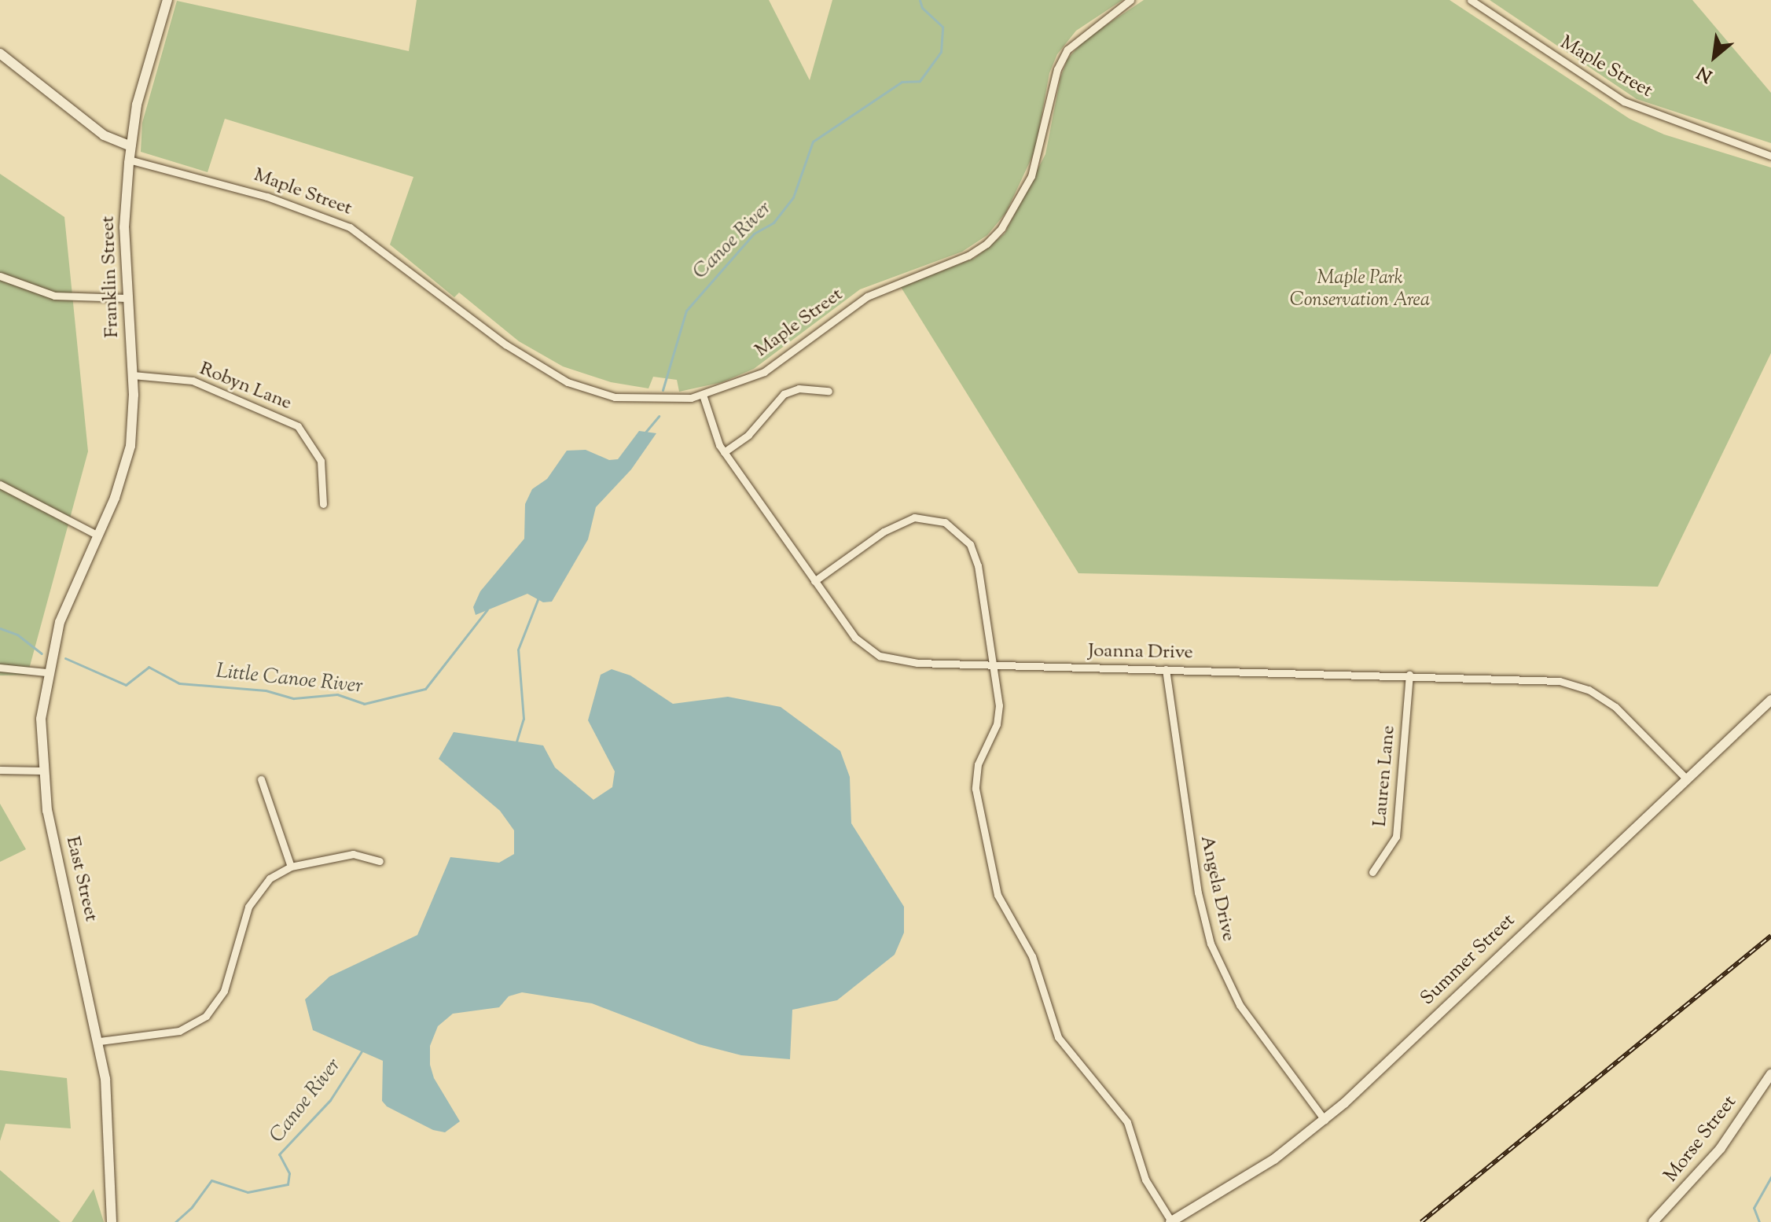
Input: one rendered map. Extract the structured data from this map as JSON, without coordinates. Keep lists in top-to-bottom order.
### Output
{
  "streets": {
    "street": [
      "Maple Street",
      "Franklin Street",
      "Robyn Lane",
      "Joanna Drive",
      "Lauren Lane",
      "East Street",
      "Angela Drive",
      "Summer Street",
      "Morse Street"
    ]
  },
  "crossings": [
    ["Maple Street", "Franklin Street"],
    ["Maple Street", "Joanna Drive"],
    ["Franklin Street", "Robyn Lane"],
    ["Franklin Street", "East Street"],
    ["Joanna Drive", "Lauren Lane"],
    ["Joanna Drive", "Angela Drive"],
    ["Joanna Drive", "Summer Street"],
    ["Angela Drive", "Summer Street"]
  ],
  "water": ["Canoe River", "Little Canoe River"],
  "parks": ["Maple Park Conservation Area"],
  "north": "bottom left"
}
